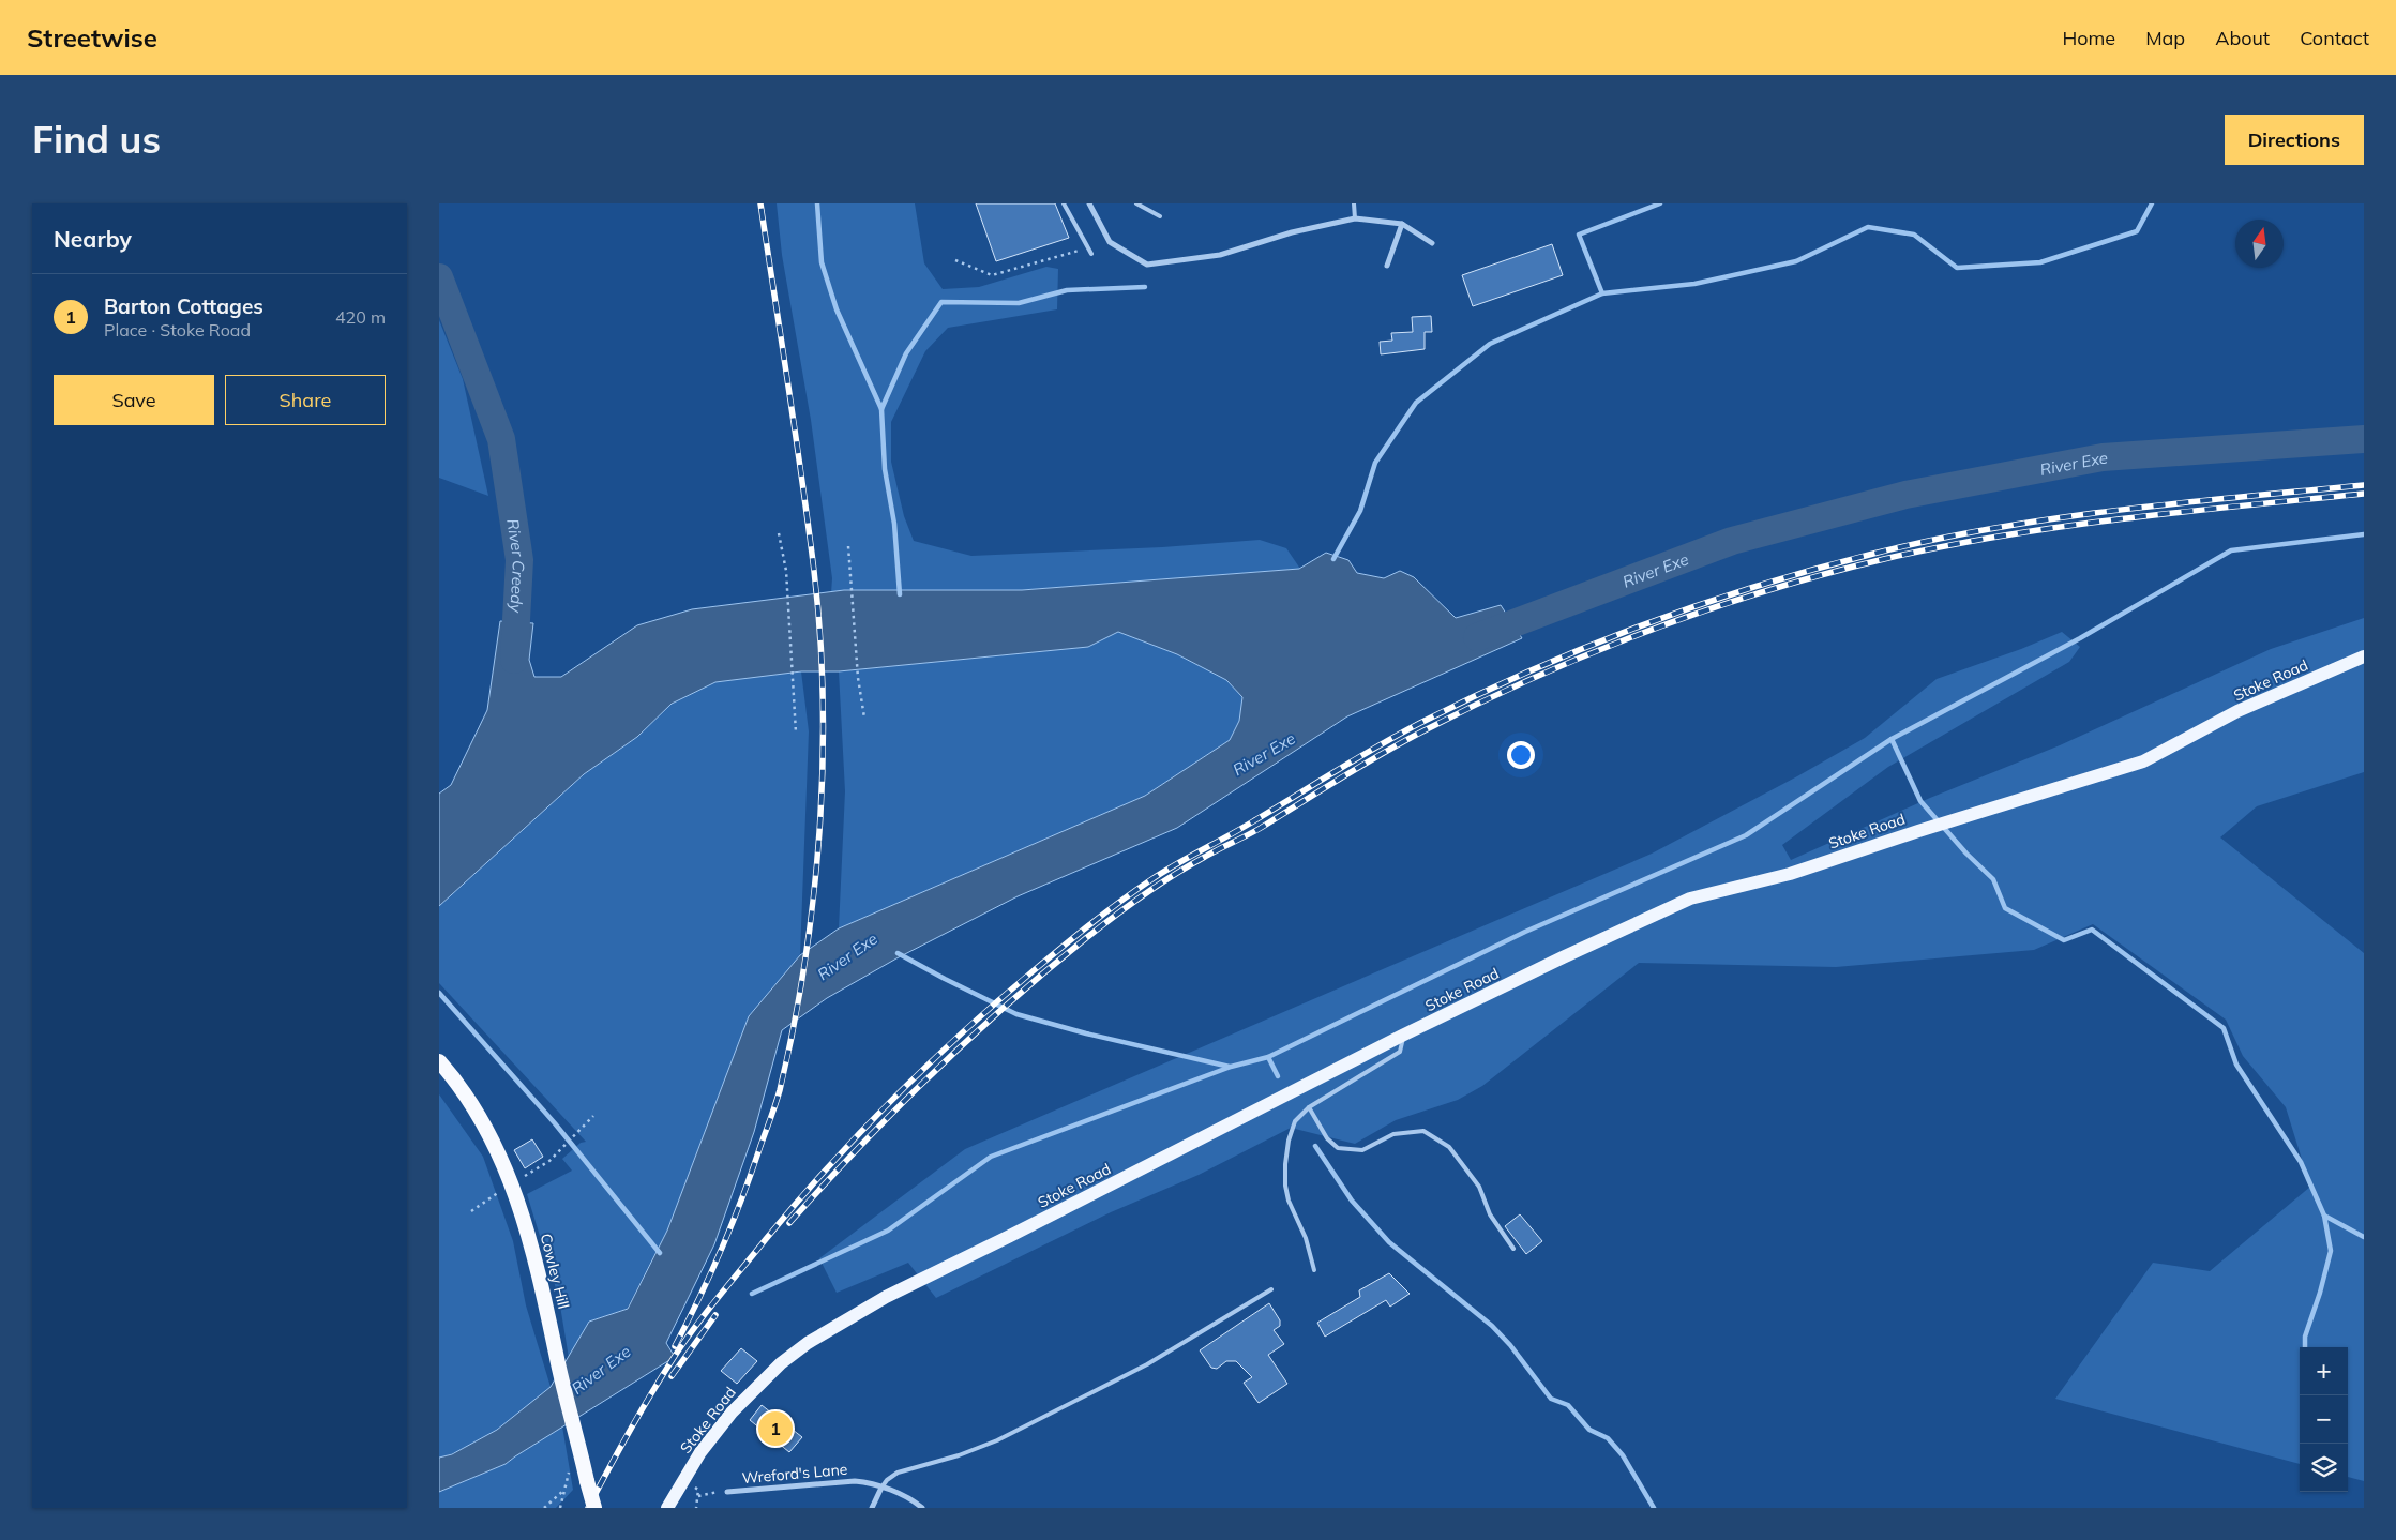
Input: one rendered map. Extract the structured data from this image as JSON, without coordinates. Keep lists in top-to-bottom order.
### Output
{
  "streets": {
    "highway": ["Cowley Hill"],
    "main road": ["Stoke Road"],
    "street": ["Wreford's Lane"]
  },
  "water": ["River Exe", "River Creedy"],
  "north": "top",
  "page": {
    "header": "Streetwise",
    "nav": [
      "Home",
      "Map",
      "About",
      "Contact"
    ],
    "buttons": [
      "Directions",
      ["Save", "Share"]
    ],
    "title": "Find us",
    "heading": "Nearby",
    "list": [
      {
        "mark": "1",
        "name": "Barton Cottages",
        "note": "Place · Stoke Road",
        "value": "420 m"
      }
    ],
    "map_buttons": ["+", "−"],
    "pins": "1"
  }
}
